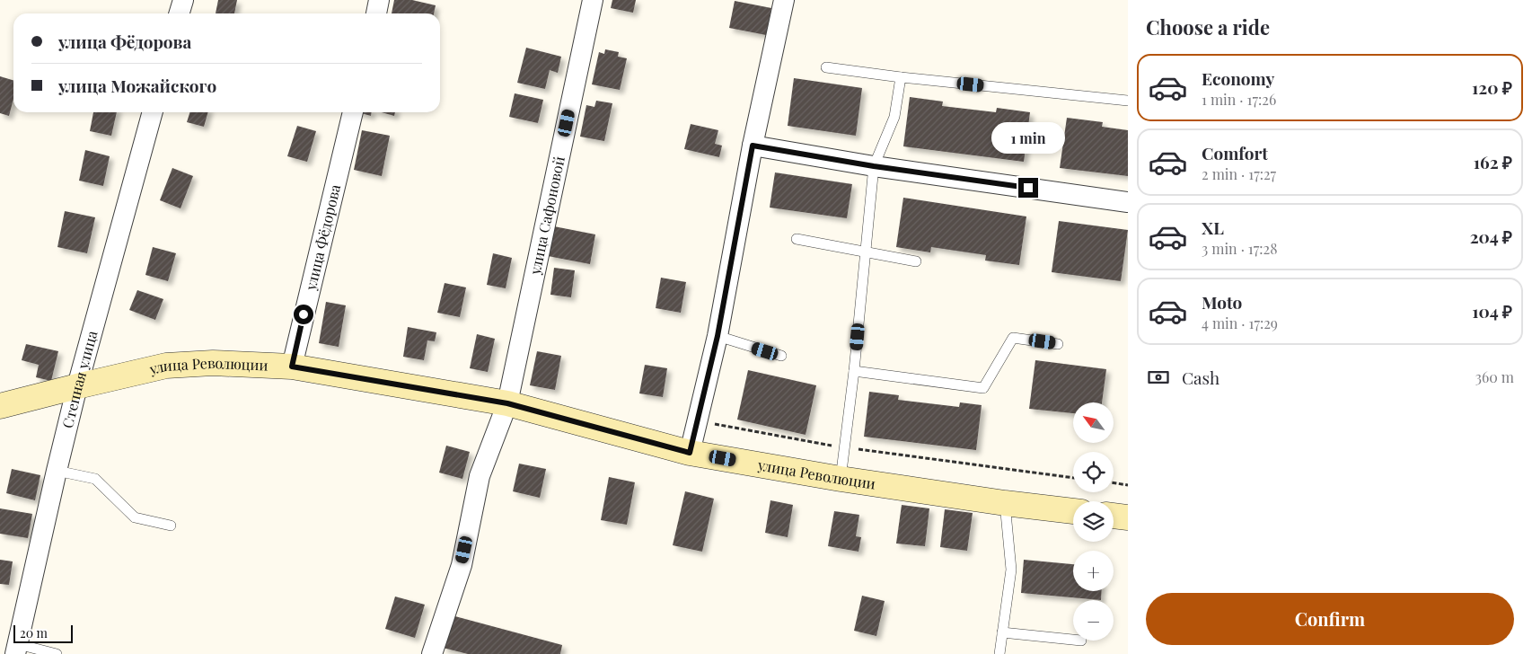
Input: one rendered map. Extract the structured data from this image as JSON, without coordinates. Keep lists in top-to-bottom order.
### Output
{
  "streets": {
    "street": [
      "улица Сафоновой",
      "улица Фёдорова",
      "улица Революции",
      "Степная улица"
    ]
  },
  "crossings": [
    ["улица Сафоновой", "улица Революции"],
    ["улица Фёдорова", "улица Революции"],
    ["улица Революции", "Степная улица"]
  ],
  "scale_bar": "20 m",
  "north": "top left",
  "page": {
    "heading": "Choose a ride",
    "banner": ["улица Фёдорова", "улица Можайского"],
    "list": [
      {
        "name": "Economy",
        "note": "1 min · 17:26",
        "value": "120 ₽"
      },
      {
        "name": "Comfort",
        "note": "2 min · 17:27",
        "value": "162 ₽"
      },
      {
        "name": "XL",
        "note": "3 min · 17:28",
        "value": "204 ₽"
      },
      {
        "name": "Moto",
        "note": "4 min · 17:29",
        "value": "104 ₽"
      }
    ],
    "bubble": "1 min",
    "pay": ["Cash", "360 m"],
    "map_buttons": ["+", "−"],
    "buttons": "Confirm",
    "scale": "20 m"
  }
}
